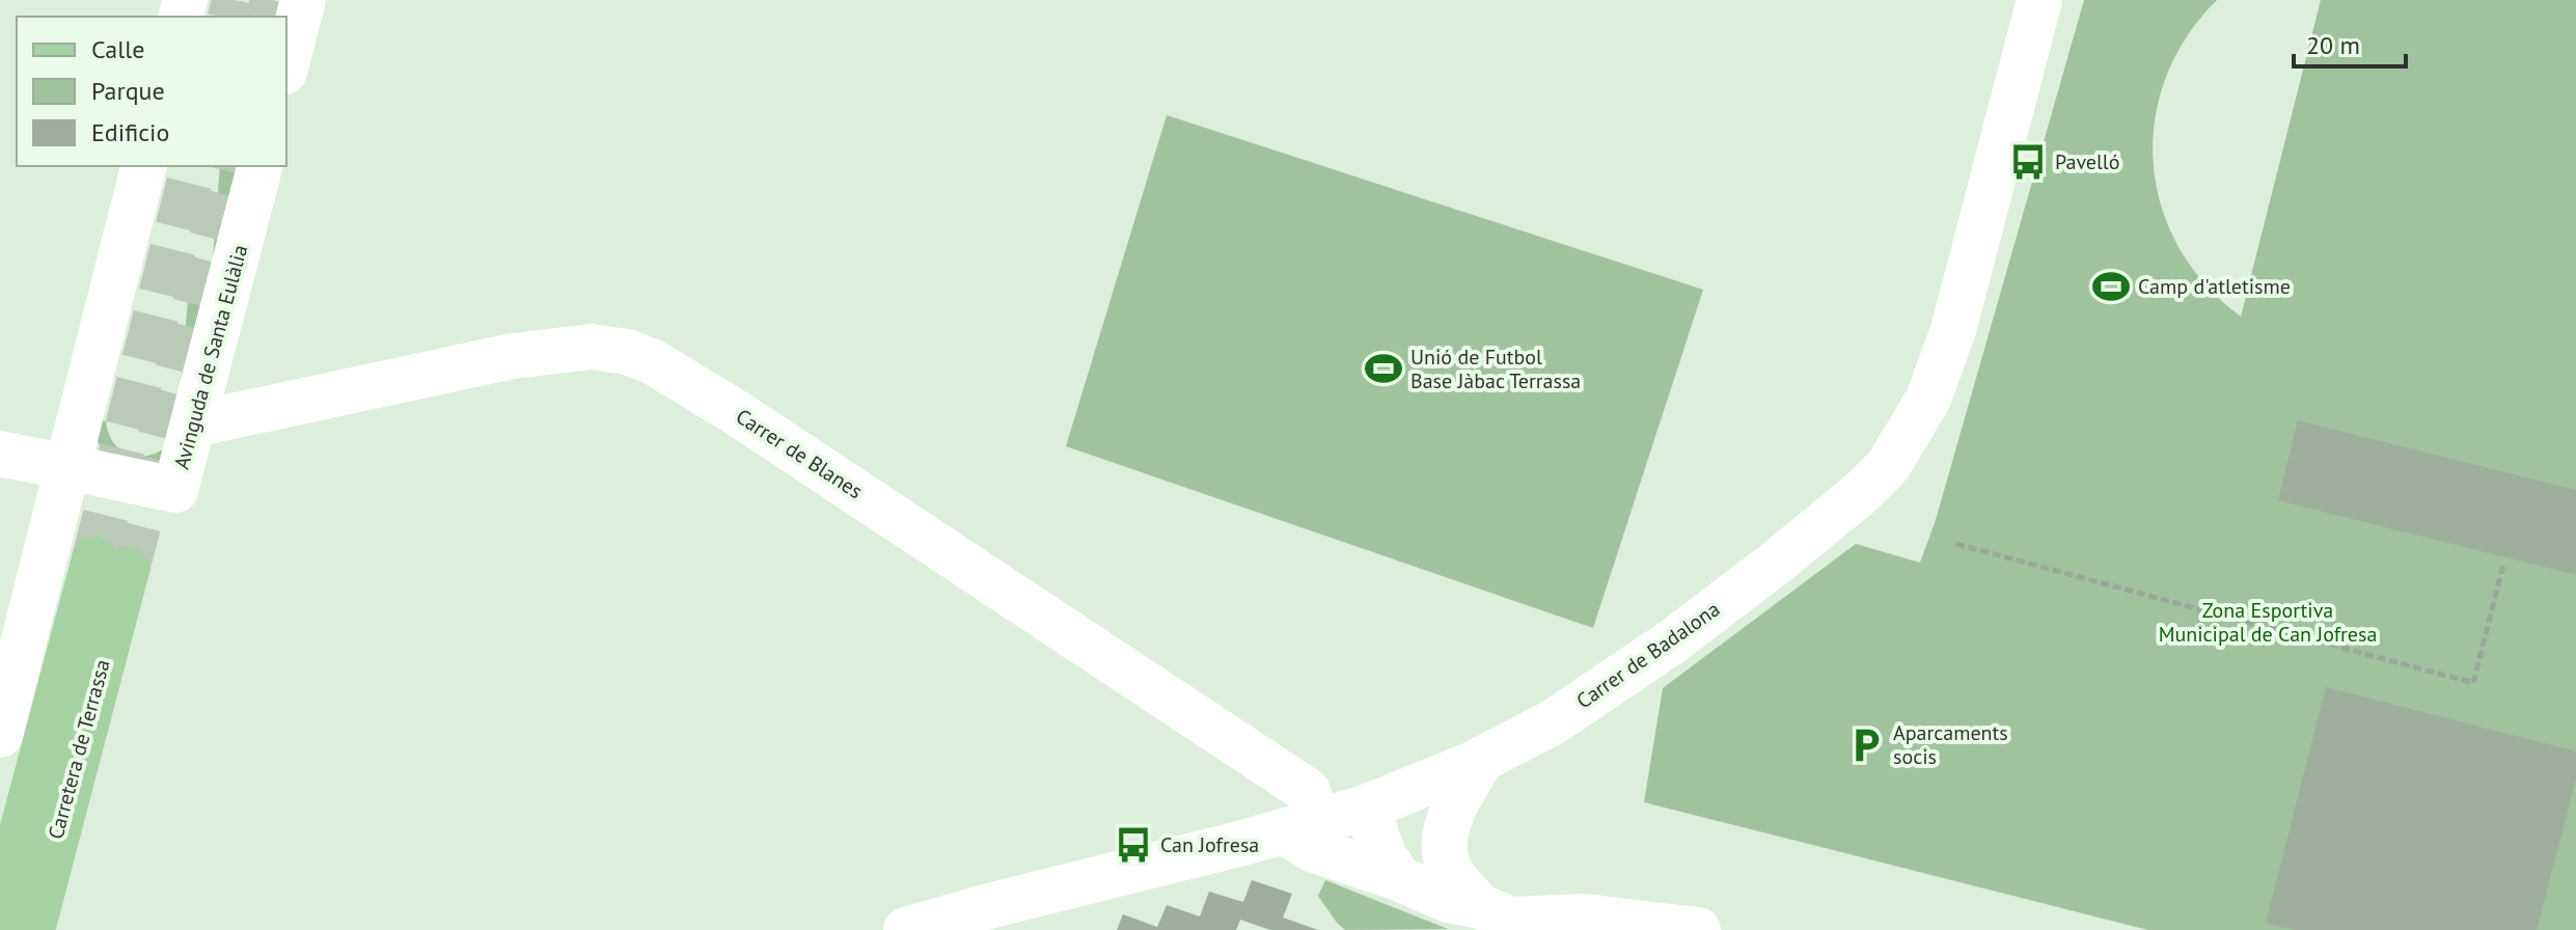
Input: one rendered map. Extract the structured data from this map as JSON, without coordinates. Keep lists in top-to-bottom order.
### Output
{
  "streets": {
    "main road": ["Carretera de Terrassa"],
    "street": ["Avinguda de Santa Eulàlia", "Carrer de Blanes", "Carrer de Badalona"]
  },
  "crossings": [
    ["Avinguda de Santa Eulàlia", "Carrer de Blanes"],
    ["Carrer de Blanes", "Carrer de Badalona"]
  ],
  "parks": ["Zona Esportiva Municipal de Can Jofresa"],
  "places": {
    "bus stop": ["Pavelló", "Can Jofresa"],
    "sports": ["Camp d'atletisme", "Unió de Futbol Base Jàbac Terrassa"],
    "parking": ["Aparcaments socis"]
  },
  "legend": ["Calle", "Parque", "Edificio"],
  "scale_bar": "20 m"
}
